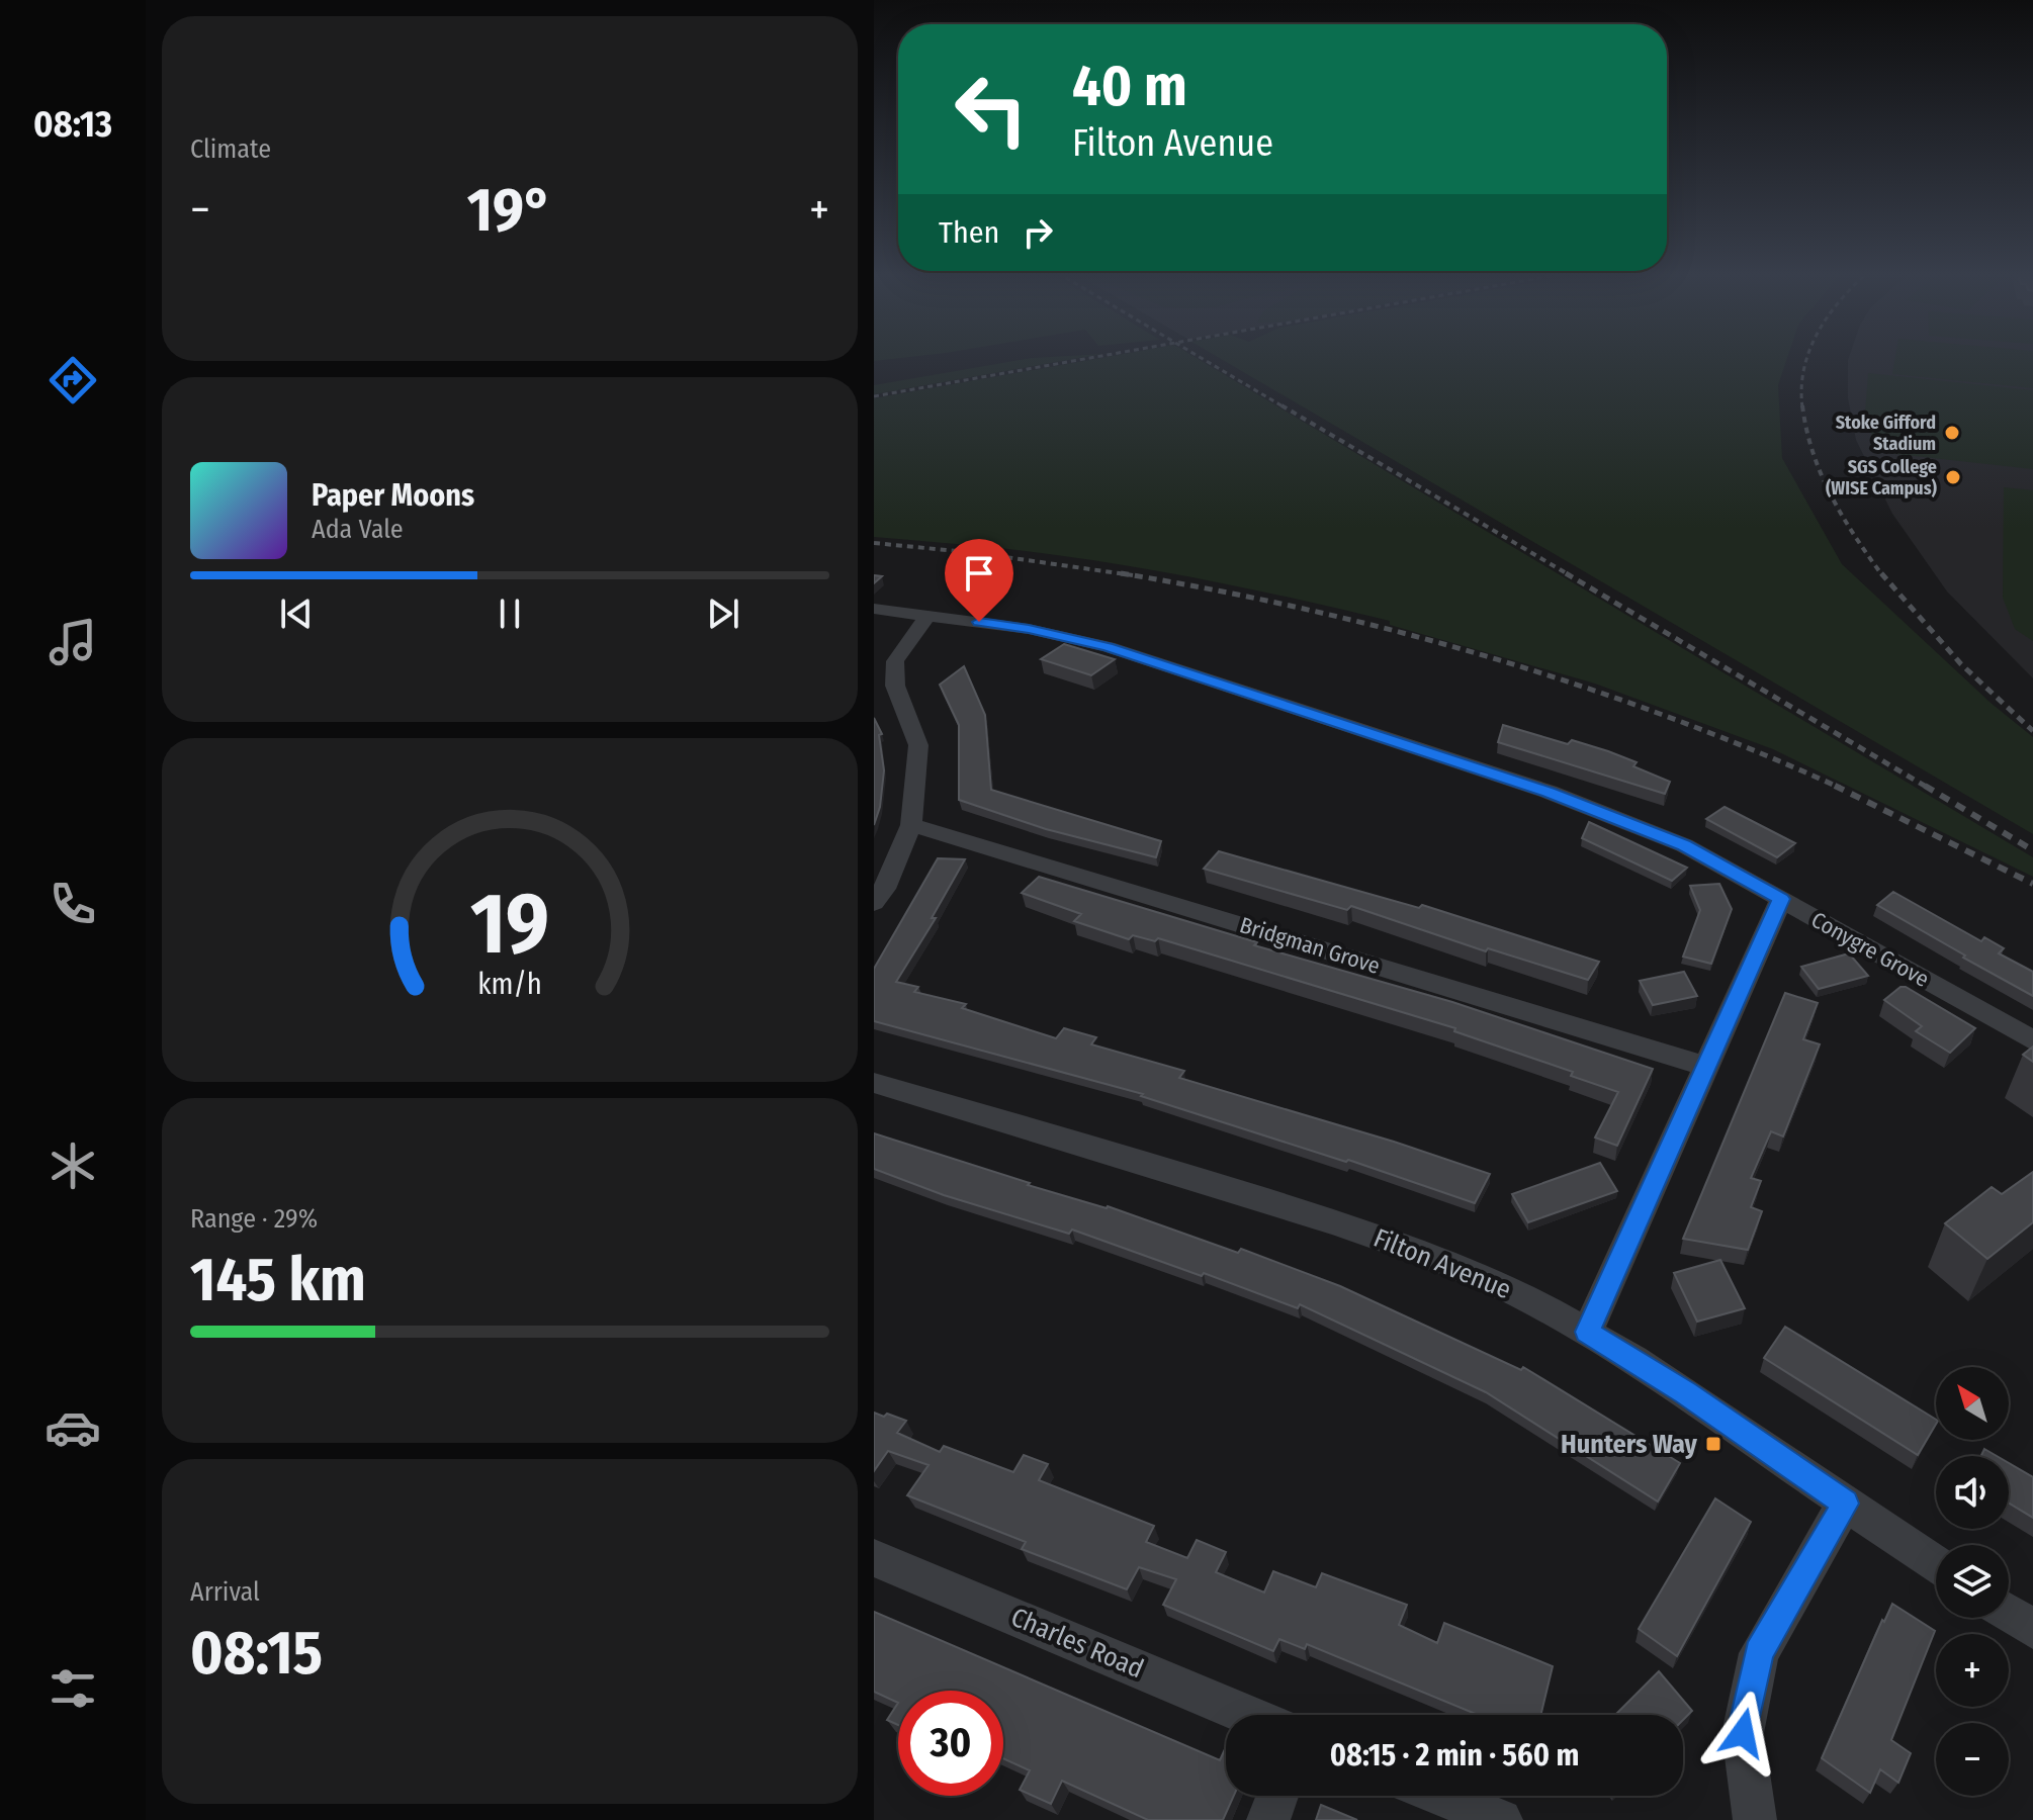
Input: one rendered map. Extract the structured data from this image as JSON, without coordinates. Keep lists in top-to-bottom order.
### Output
{
  "streets": {
    "street": [
      "Bridgman Grove",
      "Conygre Grove",
      "Filton Avenue",
      "Charles Road"
    ]
  },
  "places": {
    "other": ["Stoke Gifford Stadium", "SGS College (WISE Campus)"],
    "transit": ["Hunters Way"]
  },
  "north": "top left",
  "page": {
    "tabs": "08:13",
    "tile": [
      "Climate",
      ["Range · 29%", "145 km"],
      ["Arrival", "08:15"]
    ],
    "turn": ["40 m", "Filton Avenue"],
    "heat": ["−", "19°", "+"],
    "then": "Then",
    "song": ["Paper Moons", "Ada Vale"],
    "map_buttons": ["+", "−"],
    "limit": "30",
    "trip": "08:15 · 2 min · 560 m",
    "gauge": ["19", "km/h"]
  }
}
